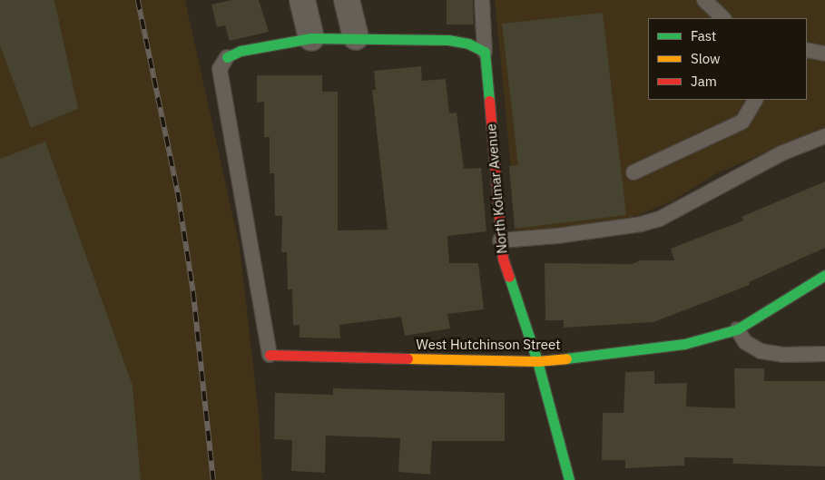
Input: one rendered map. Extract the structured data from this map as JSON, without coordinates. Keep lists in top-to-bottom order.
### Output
{
  "streets": {
    "street": ["North Kolmar Avenue", "West Hutchinson Street"]
  },
  "crossings": [
    ["North Kolmar Avenue", "West Hutchinson Street"]
  ],
  "legend": ["Fast", "Slow", "Jam"]
}
